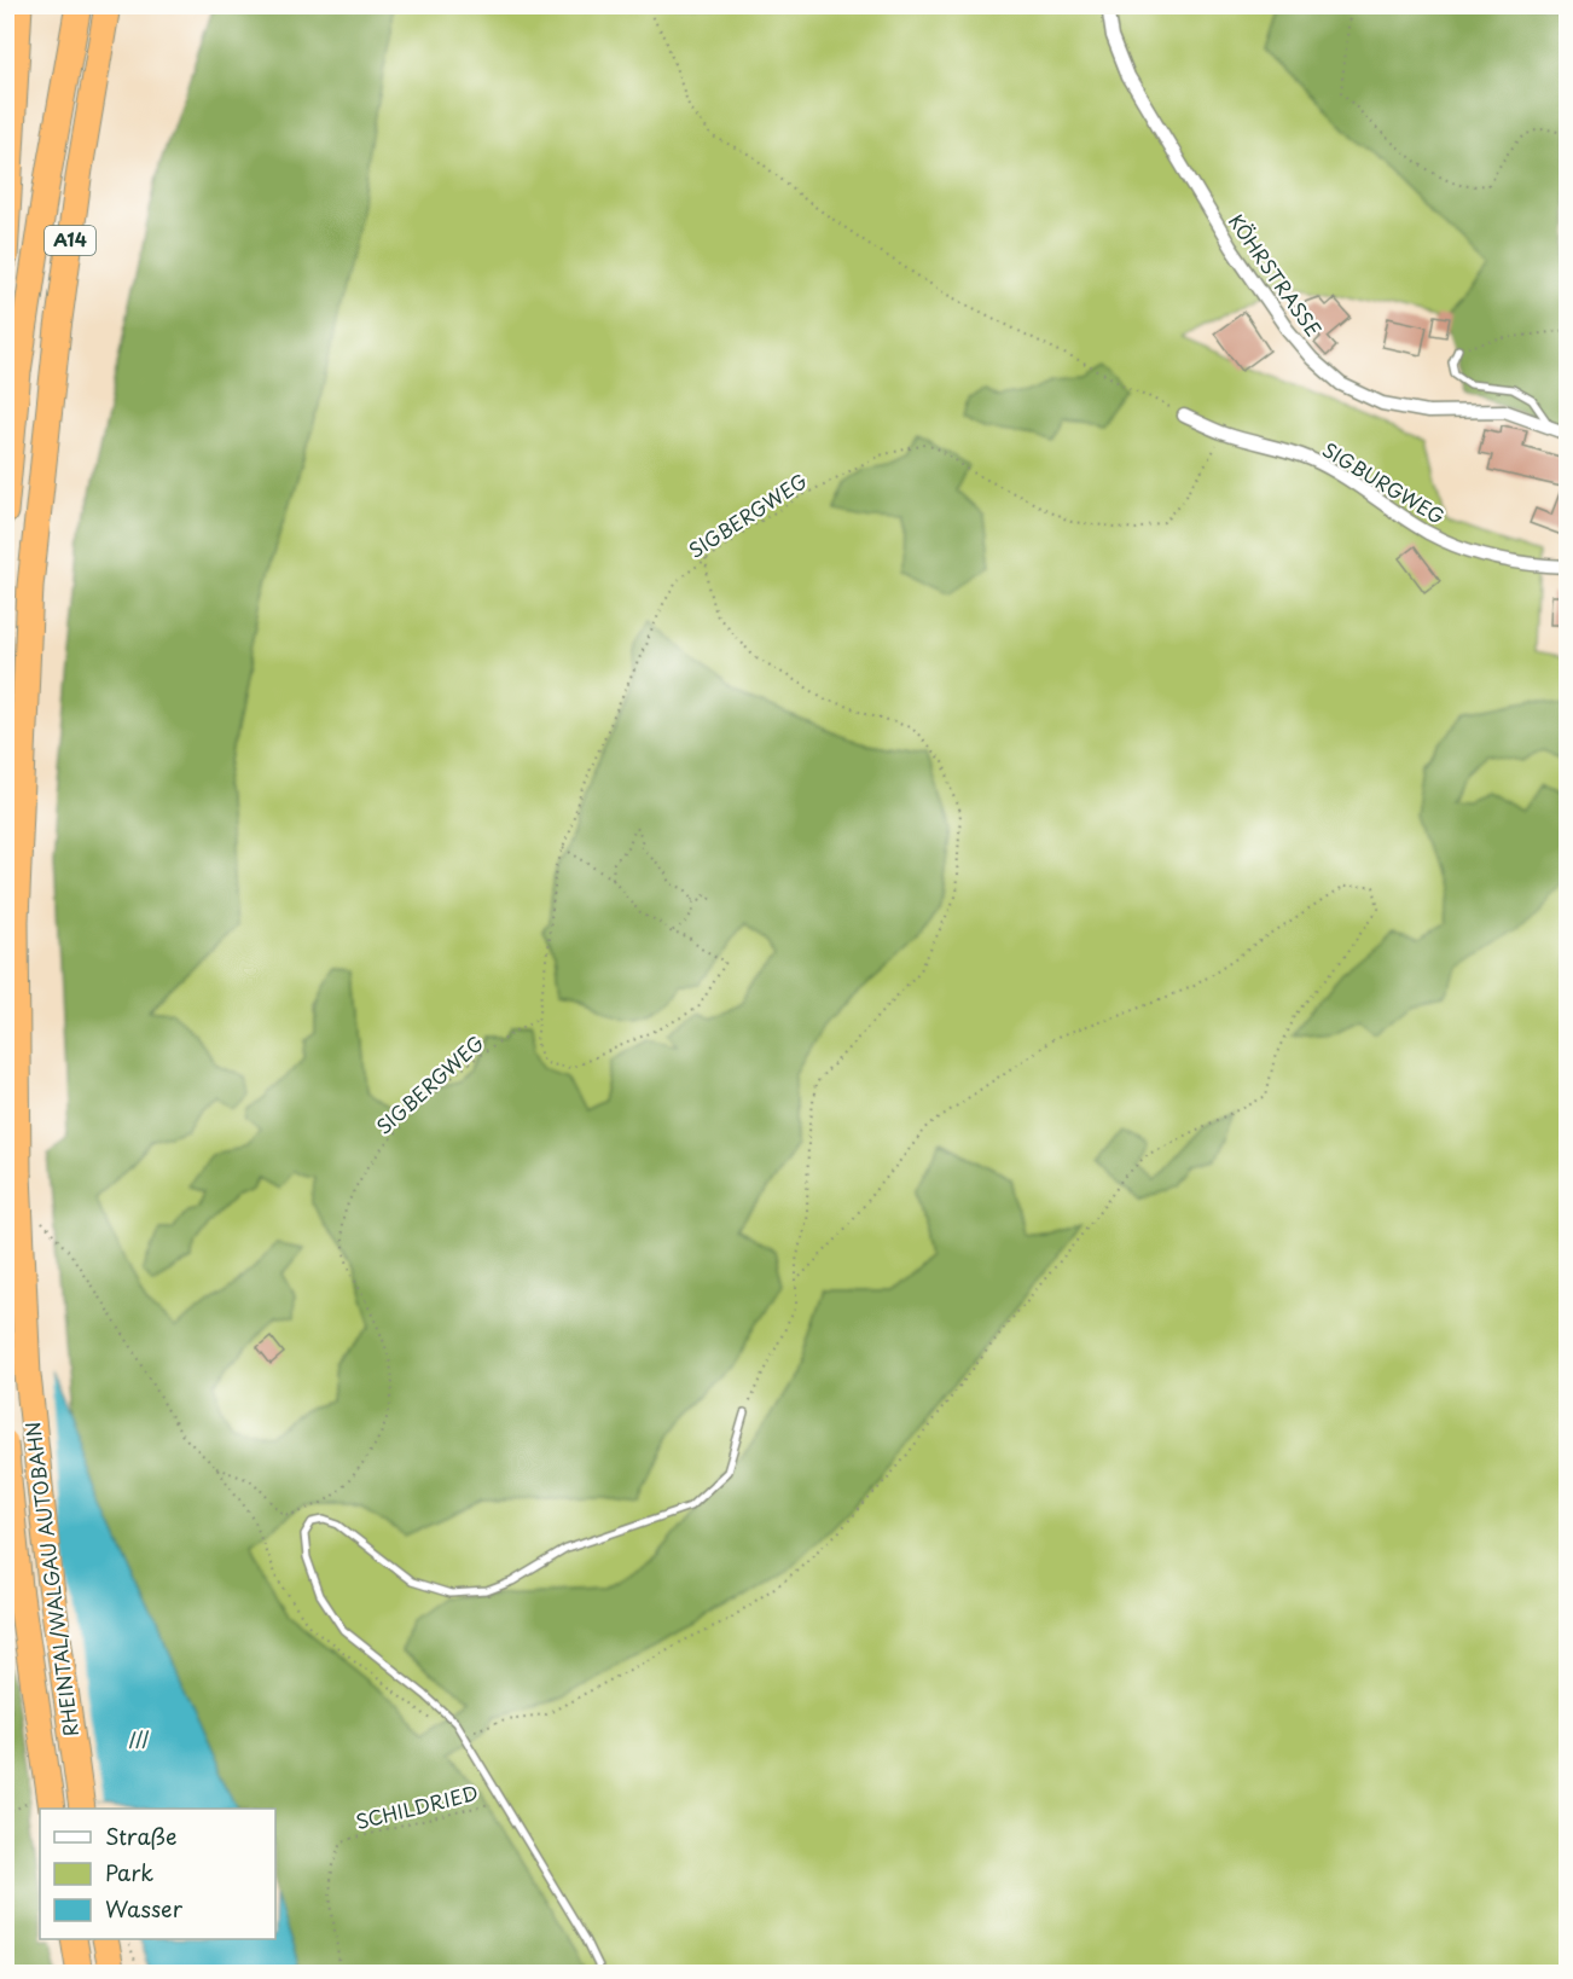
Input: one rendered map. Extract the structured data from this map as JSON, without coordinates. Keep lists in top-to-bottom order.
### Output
{
  "streets": {
    "highway": ["A14", "RHEINTAL/WALGAU AUTOBAHN"],
    "street": ["KÖHRSTRASSE", "SIGBURGWEG"],
    "path": ["SIGBERGWEG", "SCHILDRIED"]
  },
  "crossings": [
    ["SIGBURGWEG", "SIGBERGWEG"]
  ],
  "water": ["Ill"],
  "legend": ["Straße", "Park", "Wasser"]
}
